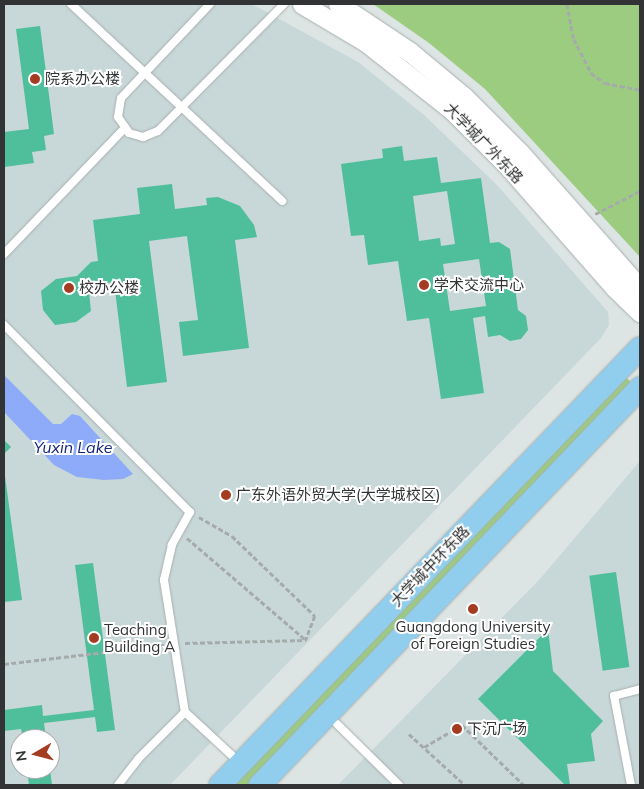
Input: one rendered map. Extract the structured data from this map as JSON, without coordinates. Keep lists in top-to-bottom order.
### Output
{
  "streets": {
    "main road": ["大学城中环东路"],
    "street": ["大学城广外东路"]
  },
  "water": ["Yuxin Lake"],
  "places": [
    "院系办公楼",
    "学术交流中心",
    "校办公楼",
    "广东外语外贸大学(大学城校区)",
    "Guangdong University of Foreign Studies",
    "Teaching Building A",
    "下沉广场"
  ],
  "north": "left"
}
